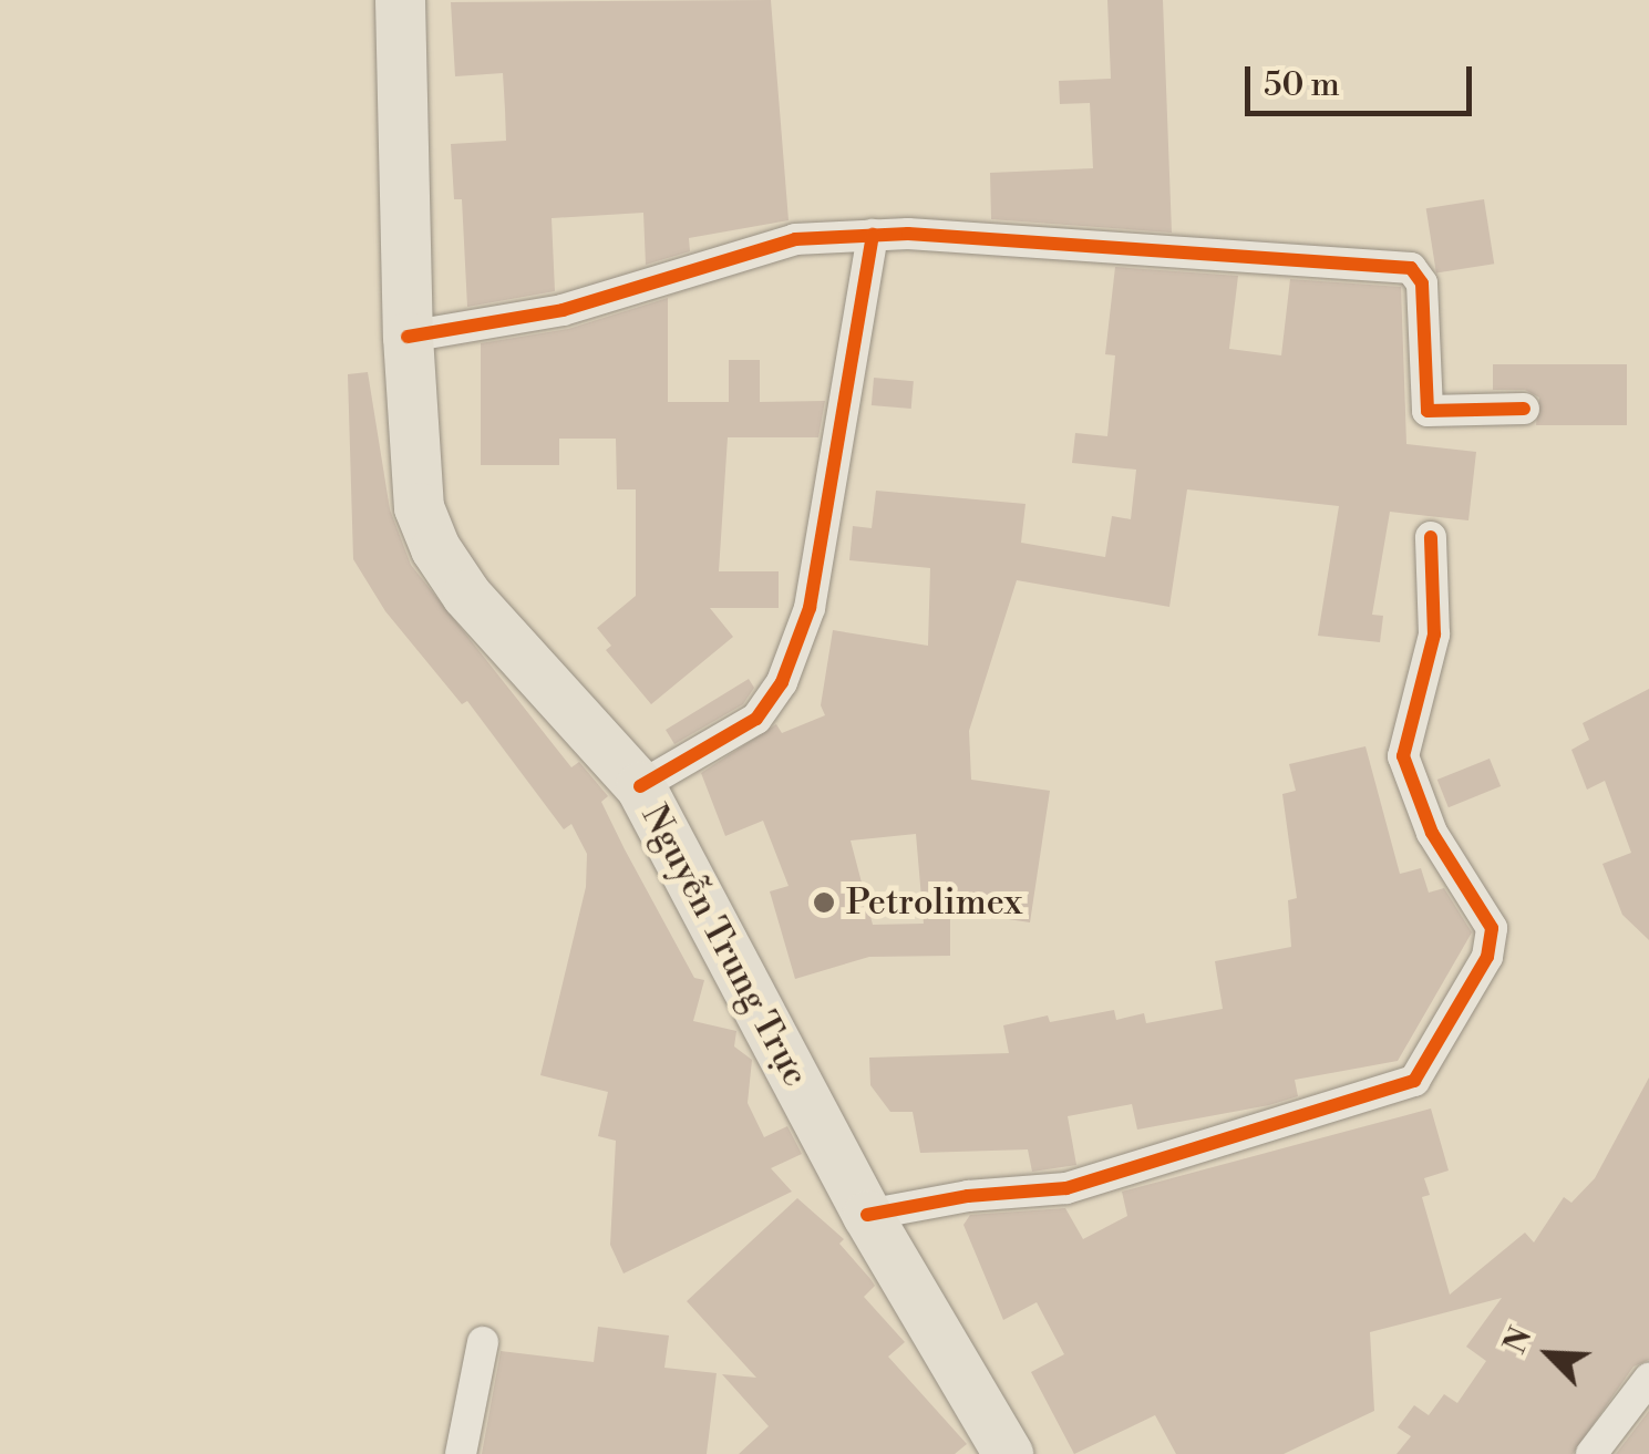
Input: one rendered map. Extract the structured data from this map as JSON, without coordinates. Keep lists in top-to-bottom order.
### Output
{
  "streets": {
    "main road": ["Nguyễn Trung Trực"]
  },
  "places": ["Petrolimex"],
  "scale_bar": "50 m",
  "north": "top left"
}
